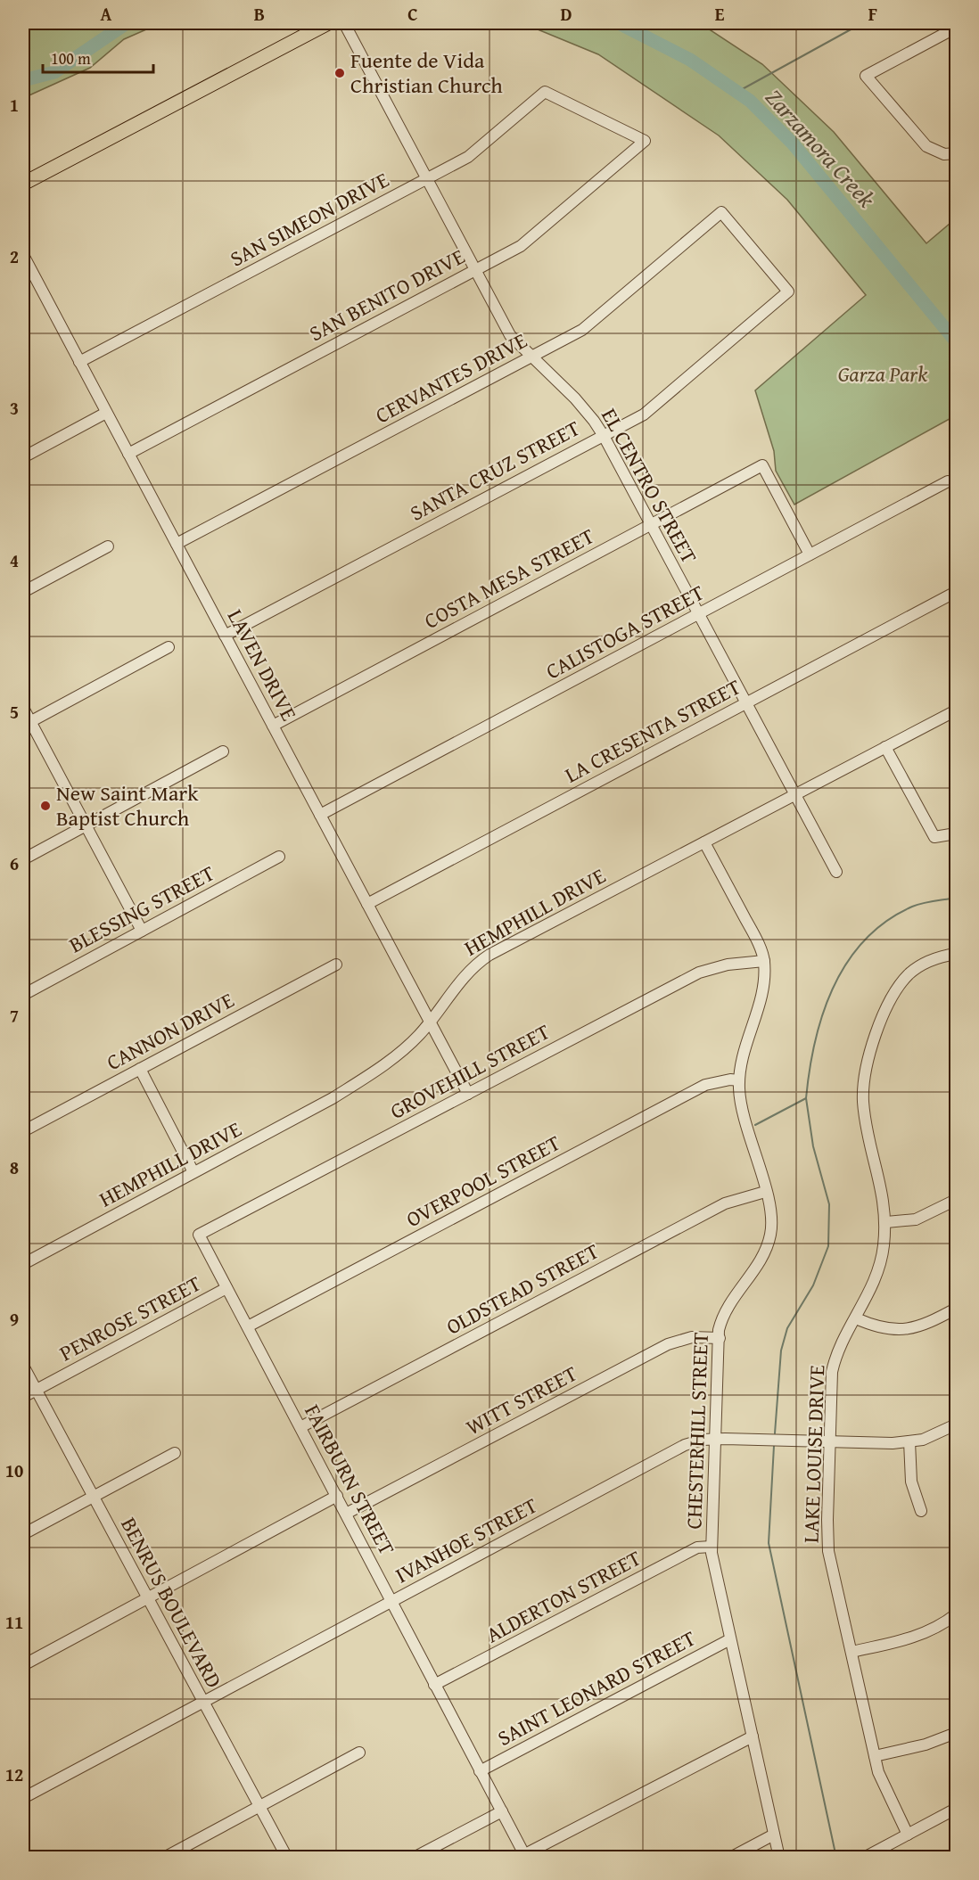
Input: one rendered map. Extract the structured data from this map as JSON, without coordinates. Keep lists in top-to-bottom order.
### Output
{
  "streets": {
    "street": [
      "SAN SIMEON DRIVE",
      "SAN BENITO DRIVE",
      "CERVANTES DRIVE",
      "SANTA CRUZ STREET",
      "EL CENTRO STREET",
      "COSTA MESA STREET",
      "CALISTOGA STREET",
      "LAVEN DRIVE",
      "LA CRESENTA STREET",
      "BLESSING STREET",
      "HEMPHILL DRIVE",
      "CANNON DRIVE",
      "GROVEHILL STREET",
      "OVERPOOL STREET",
      "OLDSTEAD STREET",
      "PENROSE STREET",
      "WITT STREET",
      "CHESTERHILL STREET",
      "LAKE LOUISE DRIVE",
      "FAIRBURN STREET",
      "IVANHOE STREET",
      "ALDERTON STREET",
      "BENRUS BOULEVARD",
      "SAINT LEONARD STREET"
    ]
  },
  "crossings": [
    ["SAN SIMEON DRIVE", "SAN BENITO DRIVE"],
    ["SAN SIMEON DRIVE", "EL CENTRO STREET"],
    ["SAN SIMEON DRIVE", "LAVEN DRIVE"],
    ["SAN BENITO DRIVE", "EL CENTRO STREET"],
    ["SAN BENITO DRIVE", "LAVEN DRIVE"],
    ["CERVANTES DRIVE", "SANTA CRUZ STREET"],
    ["CERVANTES DRIVE", "EL CENTRO STREET"],
    ["CERVANTES DRIVE", "LAVEN DRIVE"],
    ["SANTA CRUZ STREET", "EL CENTRO STREET"],
    ["SANTA CRUZ STREET", "LAVEN DRIVE"],
    ["EL CENTRO STREET", "COSTA MESA STREET"],
    ["EL CENTRO STREET", "CALISTOGA STREET"],
    ["EL CENTRO STREET", "LA CRESENTA STREET"],
    ["EL CENTRO STREET", "HEMPHILL DRIVE"],
    ["COSTA MESA STREET", "CALISTOGA STREET"],
    ["COSTA MESA STREET", "LAVEN DRIVE"],
    ["CALISTOGA STREET", "LAVEN DRIVE"],
    ["LAVEN DRIVE", "LA CRESENTA STREET"],
    ["LAVEN DRIVE", "HEMPHILL DRIVE"],
    ["LAVEN DRIVE", "GROVEHILL STREET"],
    ["HEMPHILL DRIVE", "CHESTERHILL STREET"],
    ["GROVEHILL STREET", "CHESTERHILL STREET"],
    ["GROVEHILL STREET", "FAIRBURN STREET"],
    ["OVERPOOL STREET", "CHESTERHILL STREET"],
    ["OVERPOOL STREET", "FAIRBURN STREET"],
    ["OLDSTEAD STREET", "CHESTERHILL STREET"],
    ["OLDSTEAD STREET", "FAIRBURN STREET"],
    ["PENROSE STREET", "FAIRBURN STREET"],
    ["PENROSE STREET", "BENRUS BOULEVARD"],
    ["WITT STREET", "CHESTERHILL STREET"],
    ["WITT STREET", "FAIRBURN STREET"],
    ["CHESTERHILL STREET", "IVANHOE STREET"],
    ["CHESTERHILL STREET", "ALDERTON STREET"],
    ["CHESTERHILL STREET", "SAINT LEONARD STREET"],
    ["LAKE LOUISE DRIVE", "IVANHOE STREET"],
    ["FAIRBURN STREET", "IVANHOE STREET"],
    ["FAIRBURN STREET", "ALDERTON STREET"],
    ["FAIRBURN STREET", "SAINT LEONARD STREET"],
    ["IVANHOE STREET", "BENRUS BOULEVARD"]
  ],
  "water": ["Zarzamora Creek"],
  "parks": ["Garza Park"],
  "places": ["Fuente de Vida Christian Church", "New Saint Mark Baptist Church"],
  "scale_bar": "100 m",
  "grid": {
    "columns": [
      "A",
      "B",
      "C",
      "D",
      "E",
      "F"
    ],
    "rows": [
      "1",
      "2",
      "3",
      "4",
      "5",
      "6",
      "7",
      "8",
      "9",
      "10",
      "11",
      "12"
    ]
  }
}
